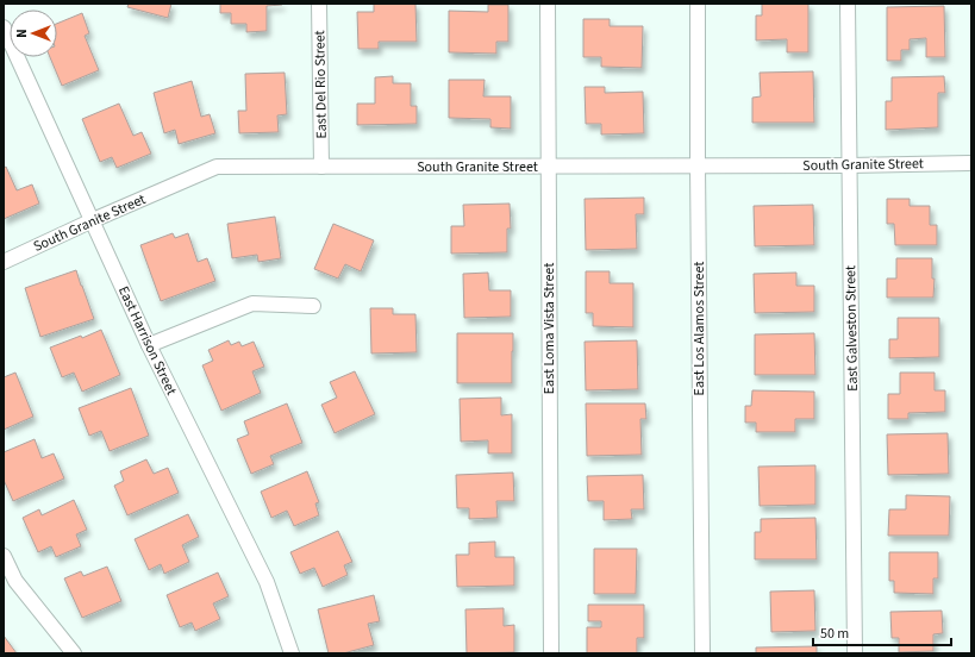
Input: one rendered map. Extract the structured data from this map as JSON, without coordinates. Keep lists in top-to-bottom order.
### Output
{
  "streets": {
    "street": [
      "East Del Rio Street",
      "South Granite Street",
      "East Loma Vista Street",
      "East Los Alamos Street",
      "East Galveston Street",
      "East Harrison Street"
    ]
  },
  "crossings": [
    ["East Del Rio Street", "South Granite Street"],
    ["South Granite Street", "East Loma Vista Street"],
    ["South Granite Street", "East Los Alamos Street"],
    ["South Granite Street", "East Galveston Street"],
    ["South Granite Street", "East Harrison Street"]
  ],
  "scale_bar": "50 m",
  "north": "left"
}
